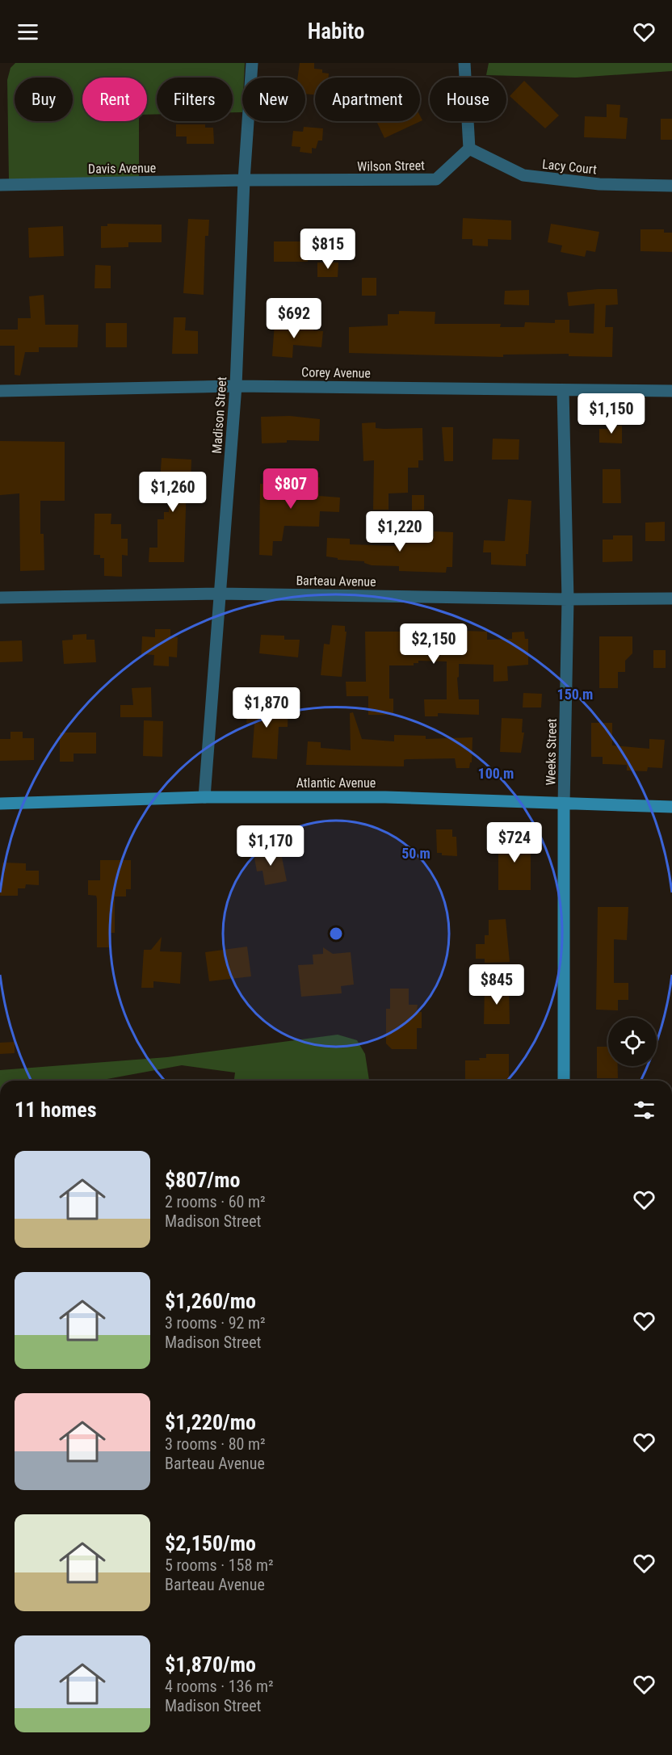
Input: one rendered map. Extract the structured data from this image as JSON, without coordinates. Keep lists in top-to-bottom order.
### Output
{
  "streets": {
    "main road": ["Weeks Street", "Atlantic Avenue"],
    "street": [
      "Wilson Street",
      "Lacy Court",
      "Davis Avenue",
      "Corey Avenue",
      "Madison Street",
      "Barteau Avenue"
    ]
  },
  "crossings": [
    ["Wilson Street", "Lacy Court"],
    ["Wilson Street", "Davis Avenue"],
    ["Wilson Street", "Madison Street"],
    ["Davis Avenue", "Madison Street"],
    ["Corey Avenue", "Madison Street"],
    ["Corey Avenue", "Weeks Street"],
    ["Madison Street", "Barteau Avenue"],
    ["Madison Street", "Atlantic Avenue"],
    ["Barteau Avenue", "Weeks Street"],
    ["Weeks Street", "Atlantic Avenue"]
  ],
  "page": {
    "header": "Habito",
    "chip": [
      "Buy",
      "Rent",
      "Filters",
      "New",
      "Apartment",
      "House"
    ],
    "price": [
      "$815",
      "$692",
      "$1,150",
      "$807",
      "$1,260",
      "$1,220",
      "$2,150",
      "$1,870",
      "$724",
      "$1,170",
      "$845"
    ],
    "heading": "11 homes",
    "list": [
      {
        "name": "$807/mo",
        "note": "2 rooms · 60 m² · Madison Street"
      },
      {
        "name": "$1,260/mo",
        "note": "3 rooms · 92 m² · Madison Street"
      },
      {
        "name": "$1,220/mo",
        "note": "3 rooms · 80 m² · Barteau Avenue"
      },
      {
        "name": "$2,150/mo",
        "note": "5 rooms · 158 m² · Barteau Avenue"
      },
      {
        "name": "$1,870/mo",
        "note": "4 rooms · 136 m² · Madison Street"
      }
    ]
  },
  "rings": ["150 m", "100 m", "50 m"]
}
